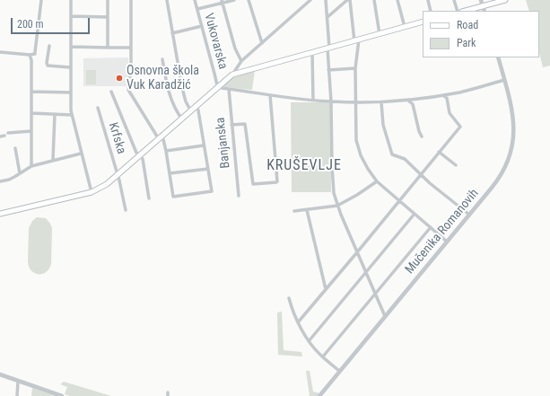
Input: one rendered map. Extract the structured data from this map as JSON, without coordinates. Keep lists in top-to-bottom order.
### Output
{
  "streets": {
    "street": [
      "Vukovarska",
      "Krfska",
      "Banjanska",
      "Mučenika Romanovih"
    ]
  },
  "districts": ["KRUŠEVLJE"],
  "places": ["Osnovna škola Vuk Karadžić"],
  "legend": ["Road", "Park"],
  "scale_bar": "200 m"
}
